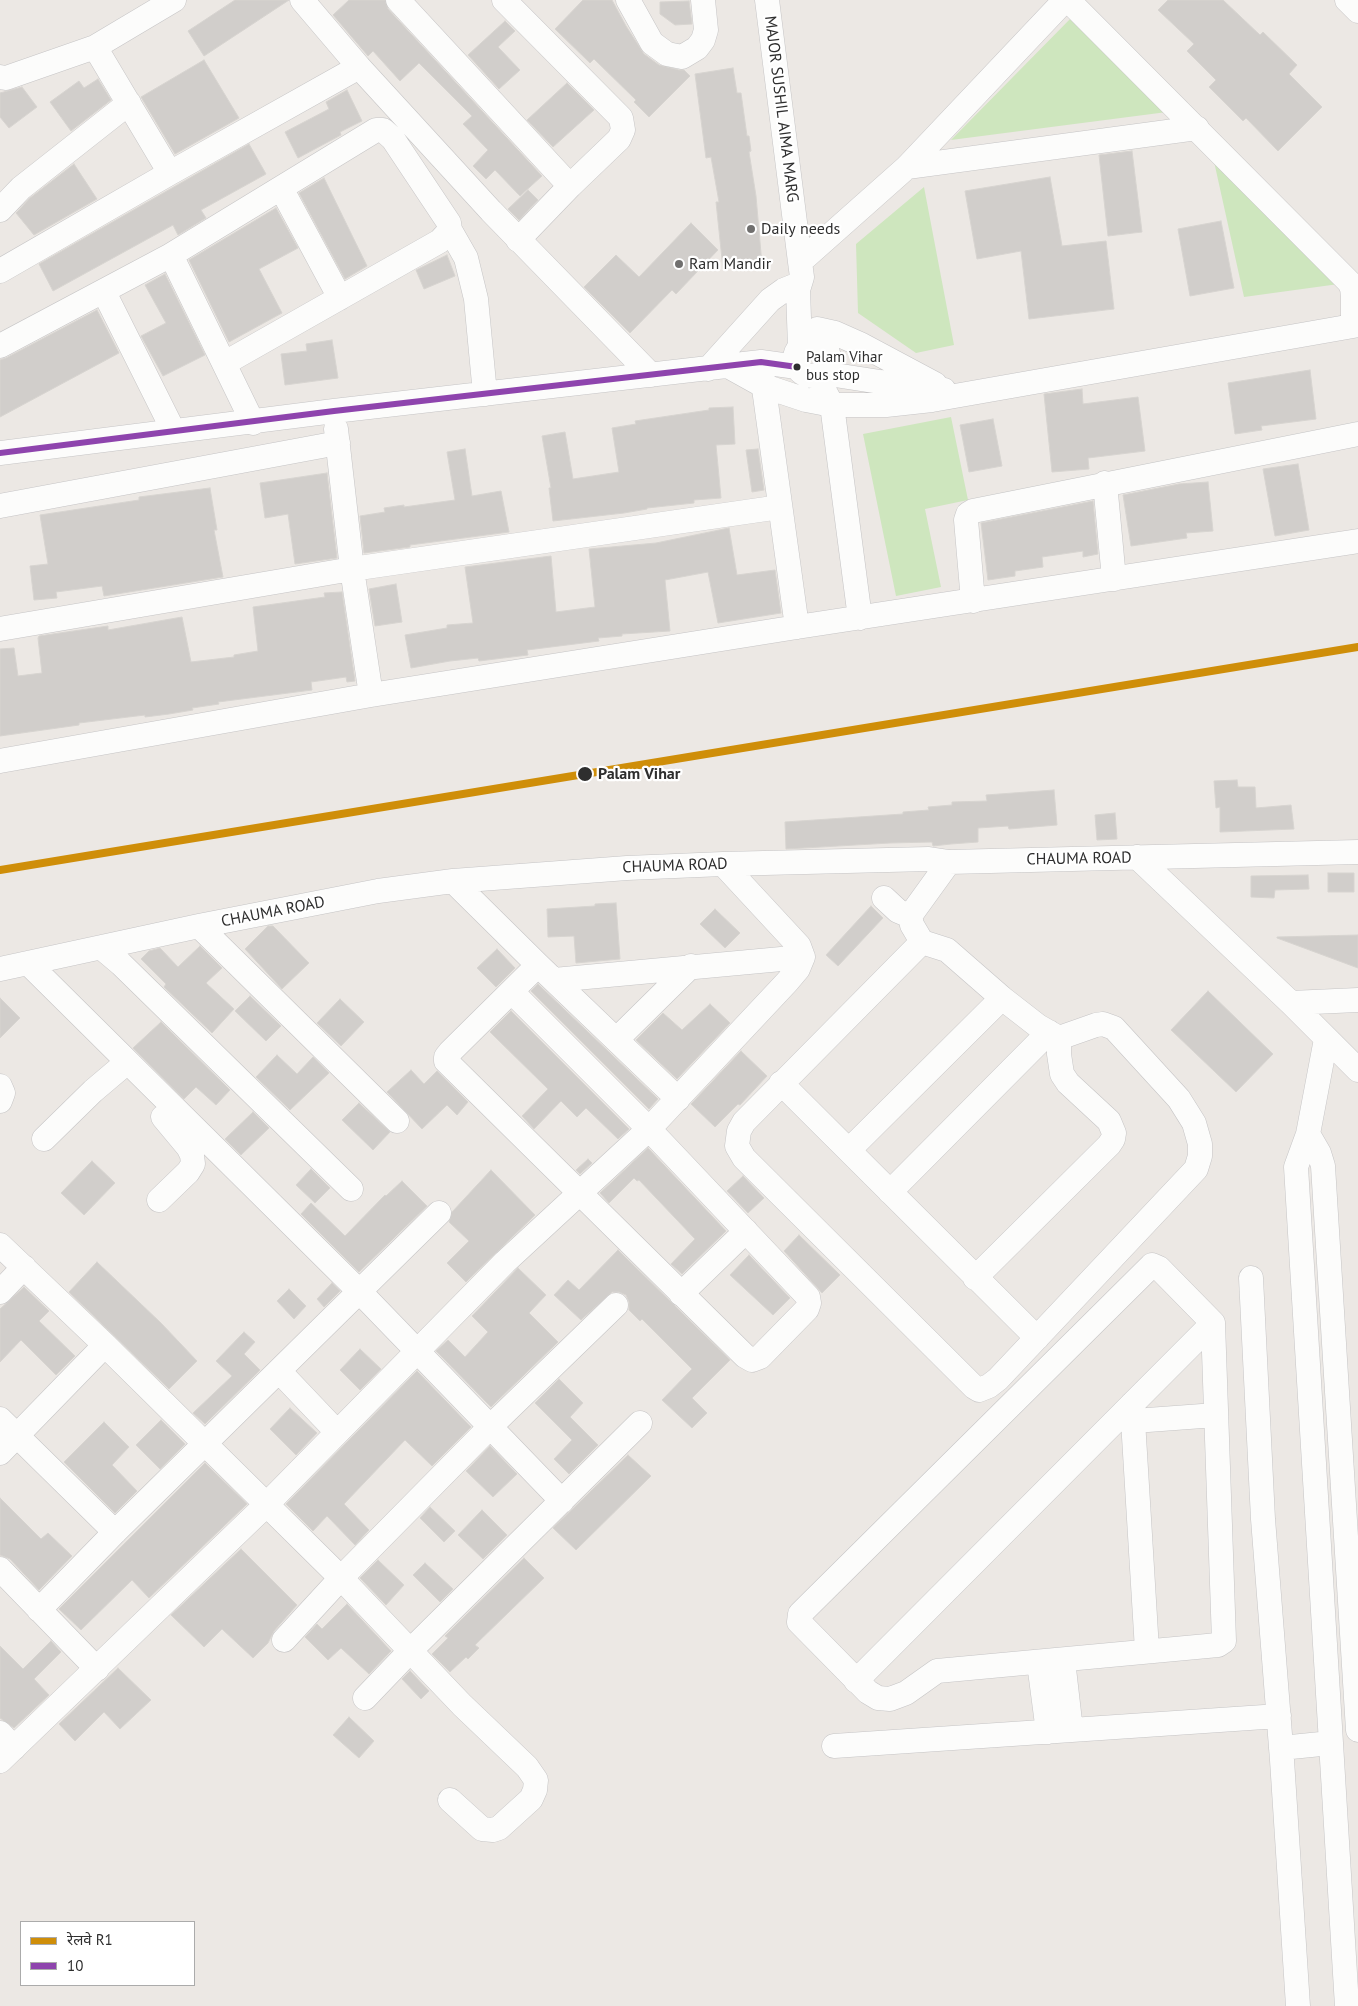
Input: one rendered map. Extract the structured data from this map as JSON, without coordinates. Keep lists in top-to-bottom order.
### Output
{
  "streets": {
    "street": ["MAJOR SUSHIL AIMA MARG", "CHAUMA ROAD"]
  },
  "places": [
    "Daily needs",
    "Ram Mandir",
    "Palam Vihar bus stop",
    "Palam Vihar"
  ],
  "lines": ["transit line 10", "rail line R1"],
  "legend": ["रेलवे R1", "10"]
}
